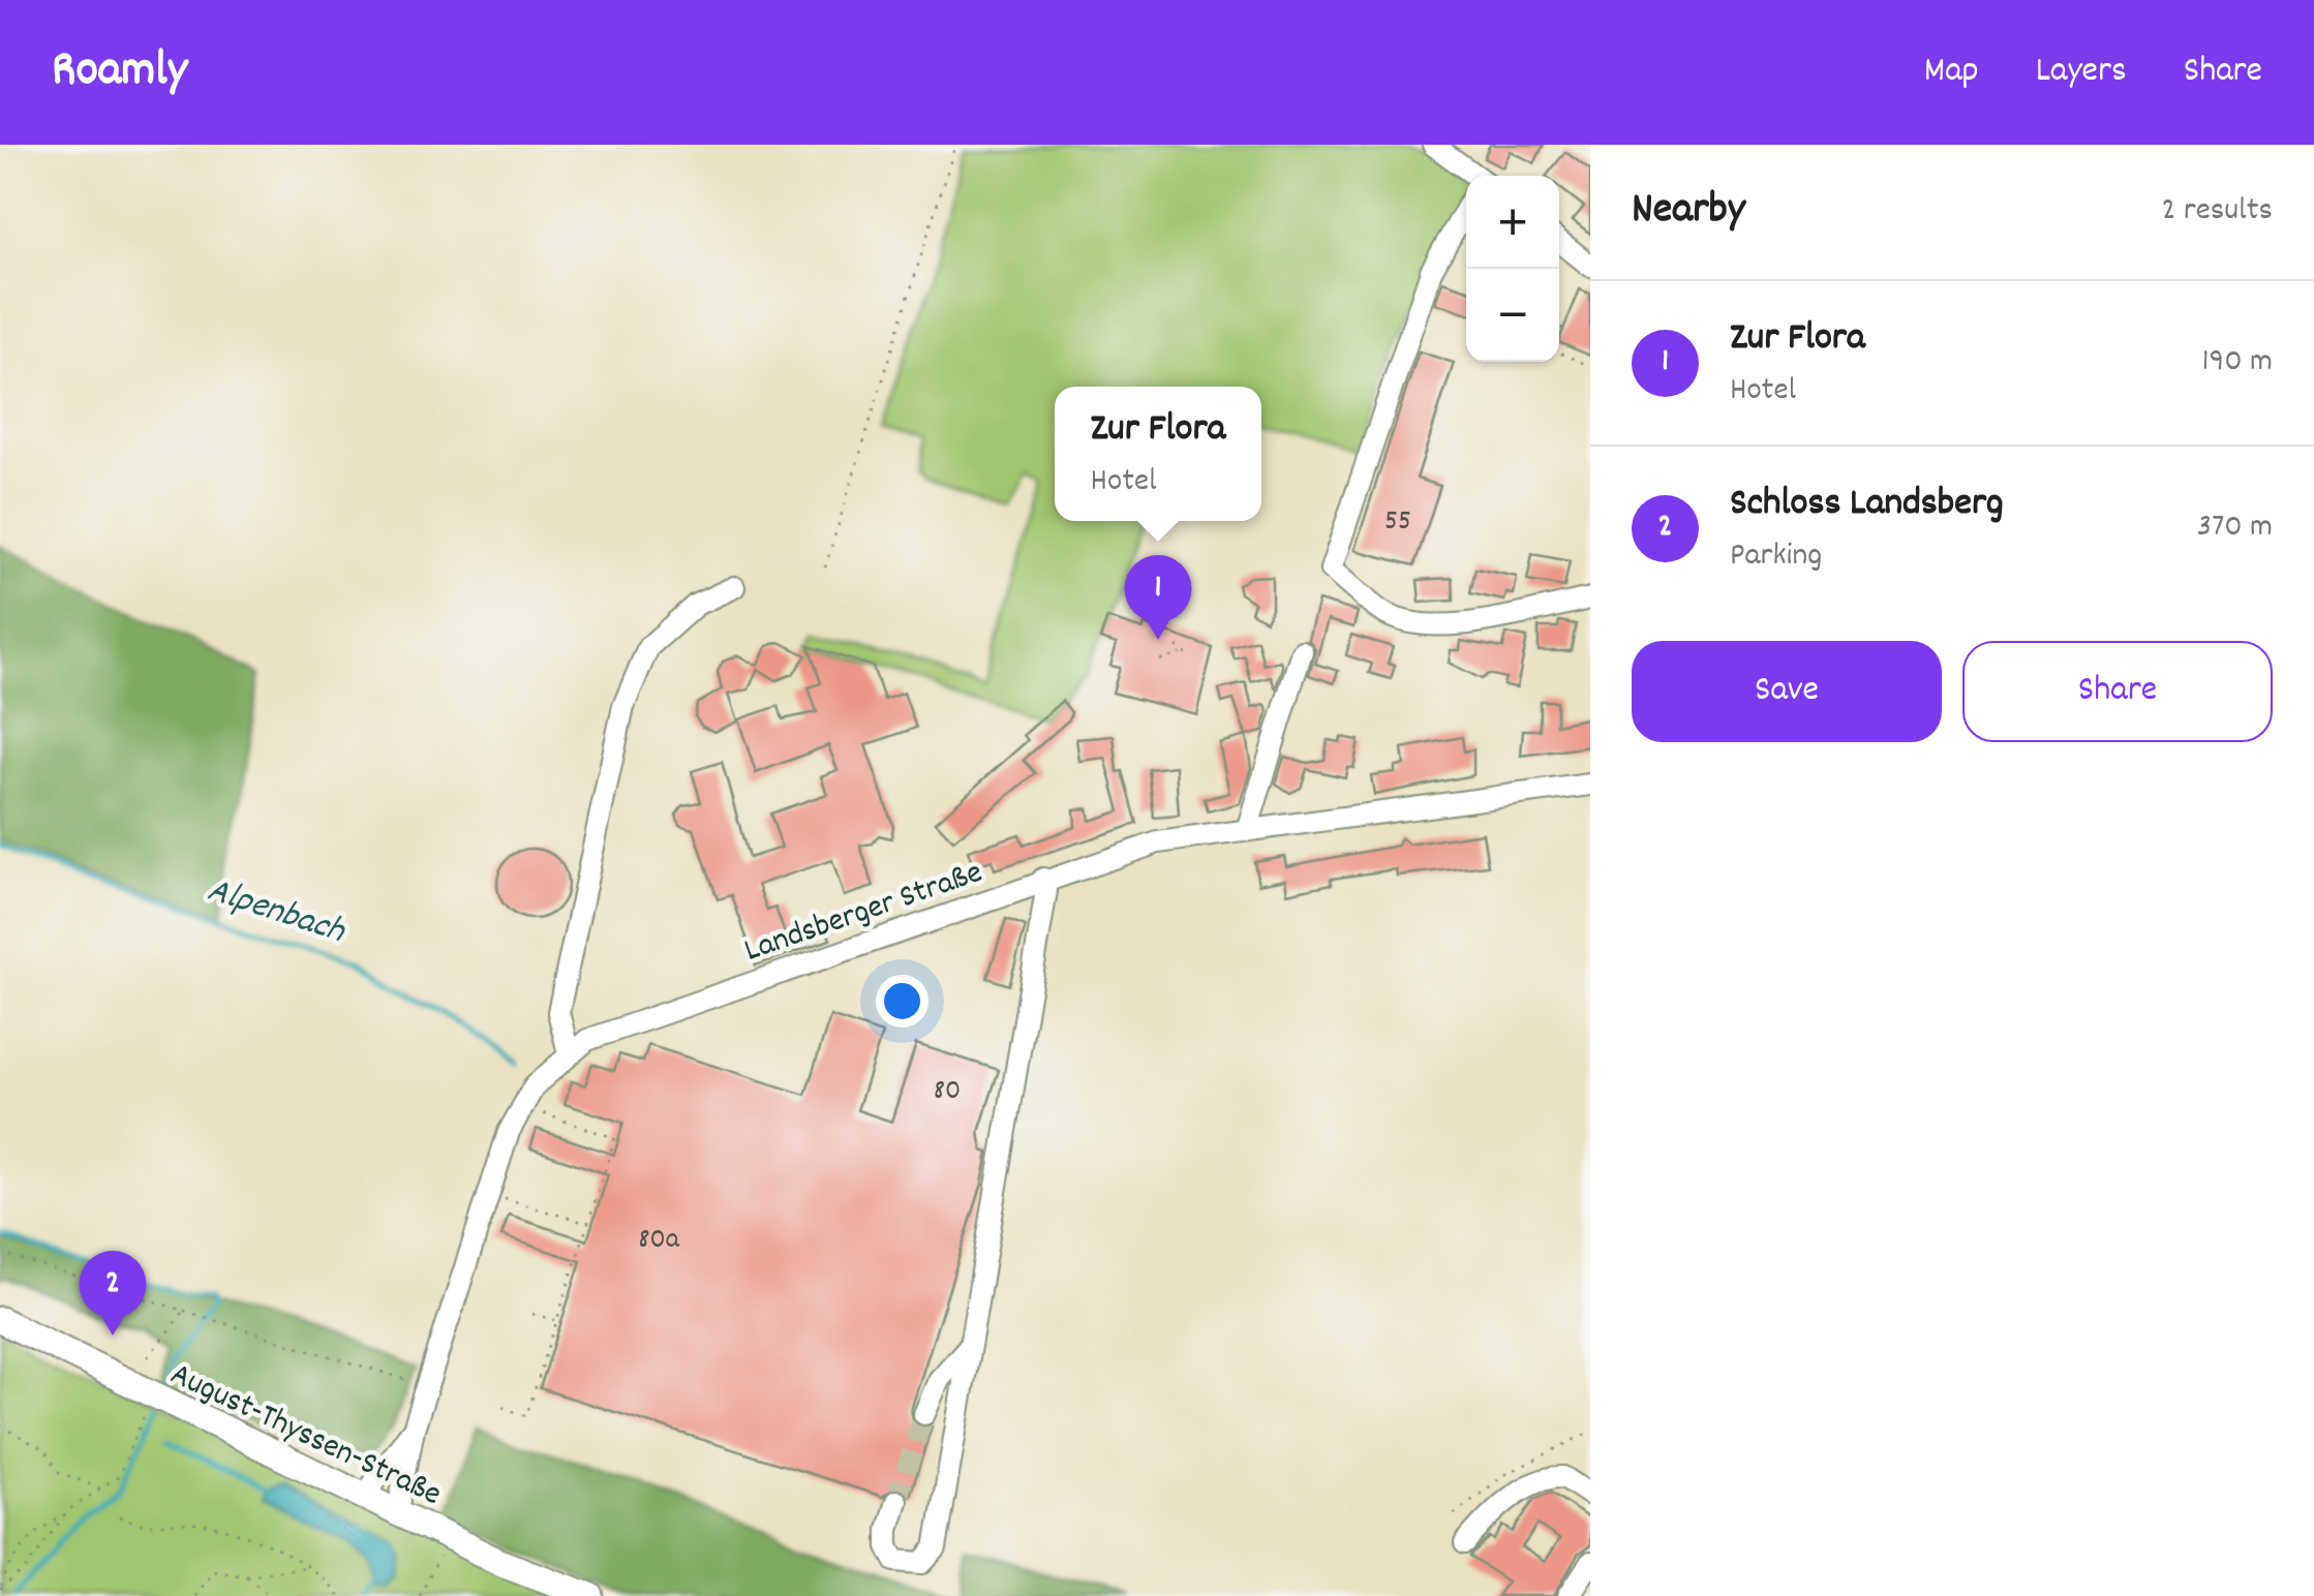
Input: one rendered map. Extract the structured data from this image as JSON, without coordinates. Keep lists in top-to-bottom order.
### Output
{
  "streets": {
    "main road": ["August-Thyssen-Straße"],
    "street": ["Landsberger Straße"]
  },
  "crossings": [
    ["Landsberger Straße", "August-Thyssen-Straße"]
  ],
  "water": ["Alpenbach"],
  "house_numbers": ["55", "80", "80a"],
  "page": {
    "header": "Roamly",
    "nav": ["Map", "Layers", "Share"],
    "heading": ["Nearby", "2 results"],
    "map_buttons": ["+", "−"],
    "list": [
      {
        "mark": "1",
        "name": "Zur Flora",
        "note": "Hotel",
        "value": "190 m"
      },
      {
        "mark": "2",
        "name": "Schloss Landsberg",
        "note": "Parking",
        "value": "370 m"
      }
    ],
    "popup": ["Zur Flora", "Hotel"],
    "pins": ["1", "2"],
    "buttons": ["Save", "Share"]
  }
}
